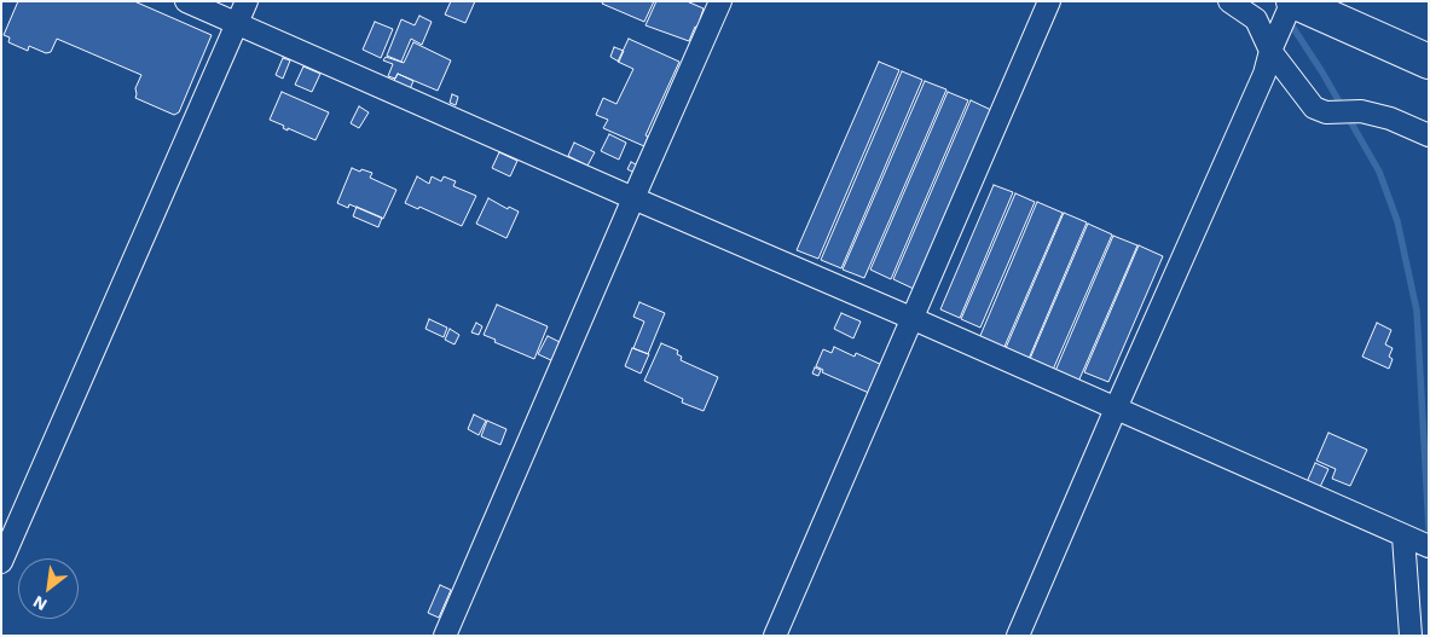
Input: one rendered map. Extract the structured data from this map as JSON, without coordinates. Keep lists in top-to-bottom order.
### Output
{
  "north": "bottom left"
}
